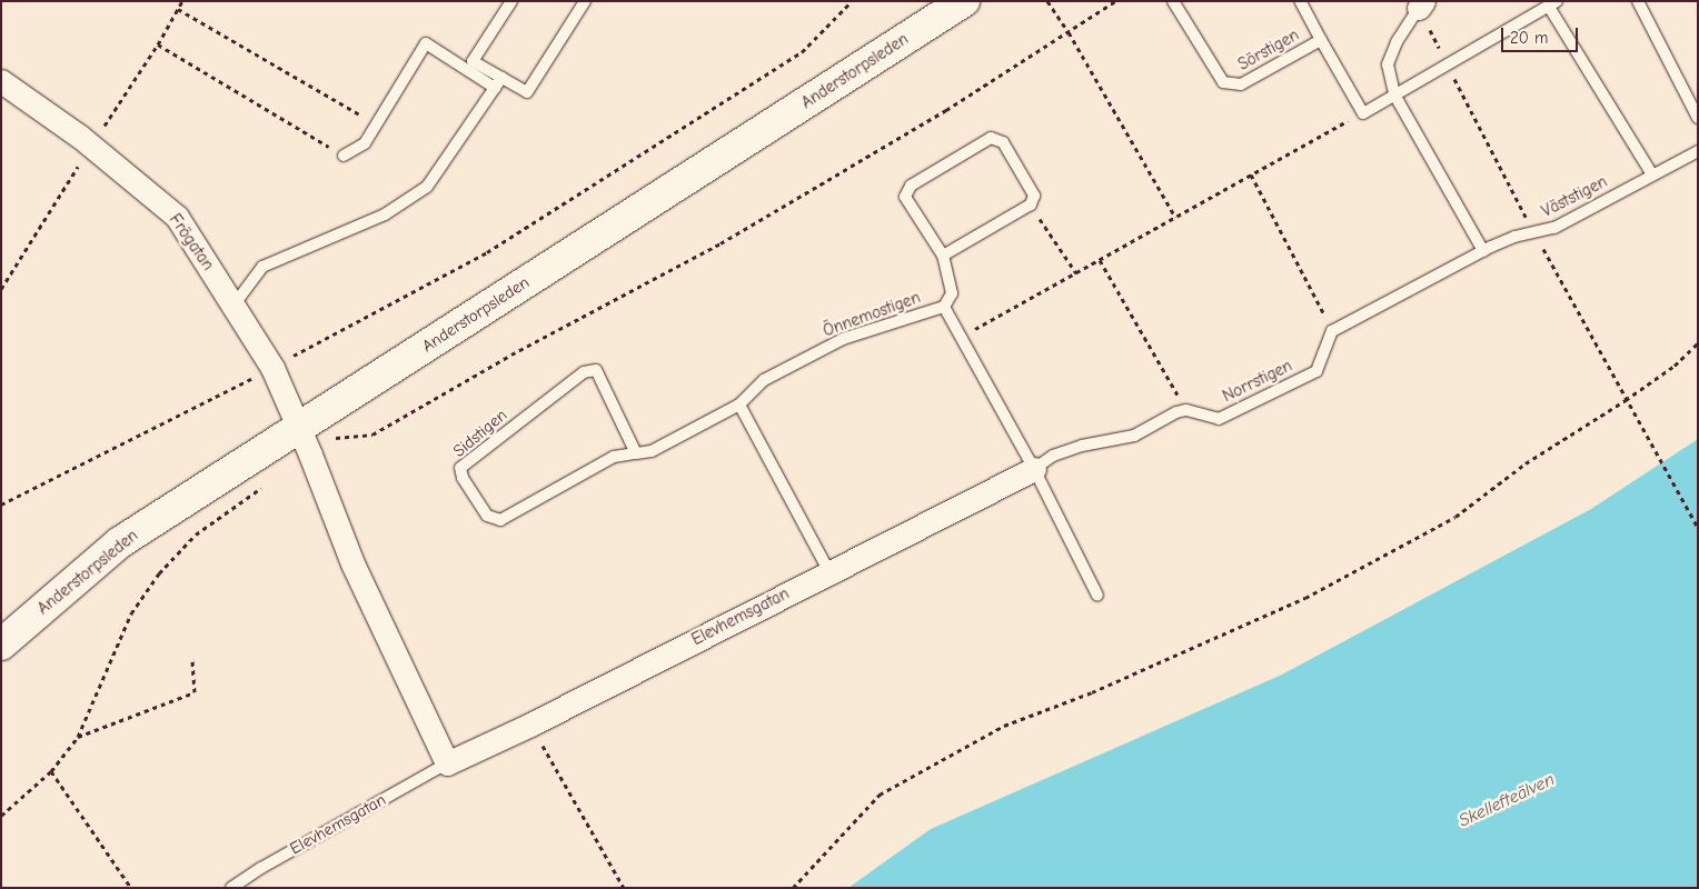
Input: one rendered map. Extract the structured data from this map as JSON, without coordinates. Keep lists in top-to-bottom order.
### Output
{
  "streets": {
    "main road": ["Anderstorpsleden"],
    "street": ["Frögatan", "Elevhemsgatan"],
    "lane": [
      "Sörstigen",
      "Väststigen",
      "Önnemostigen",
      "Norrstigen",
      "Sidstigen"
    ]
  },
  "crossings": [
    ["Anderstorpsleden", "Frögatan"],
    ["Väststigen", "Norrstigen"],
    ["Önnemostigen", "Sidstigen"]
  ],
  "water": ["Skellefteälven"],
  "scale_bar": "20 m"
}
